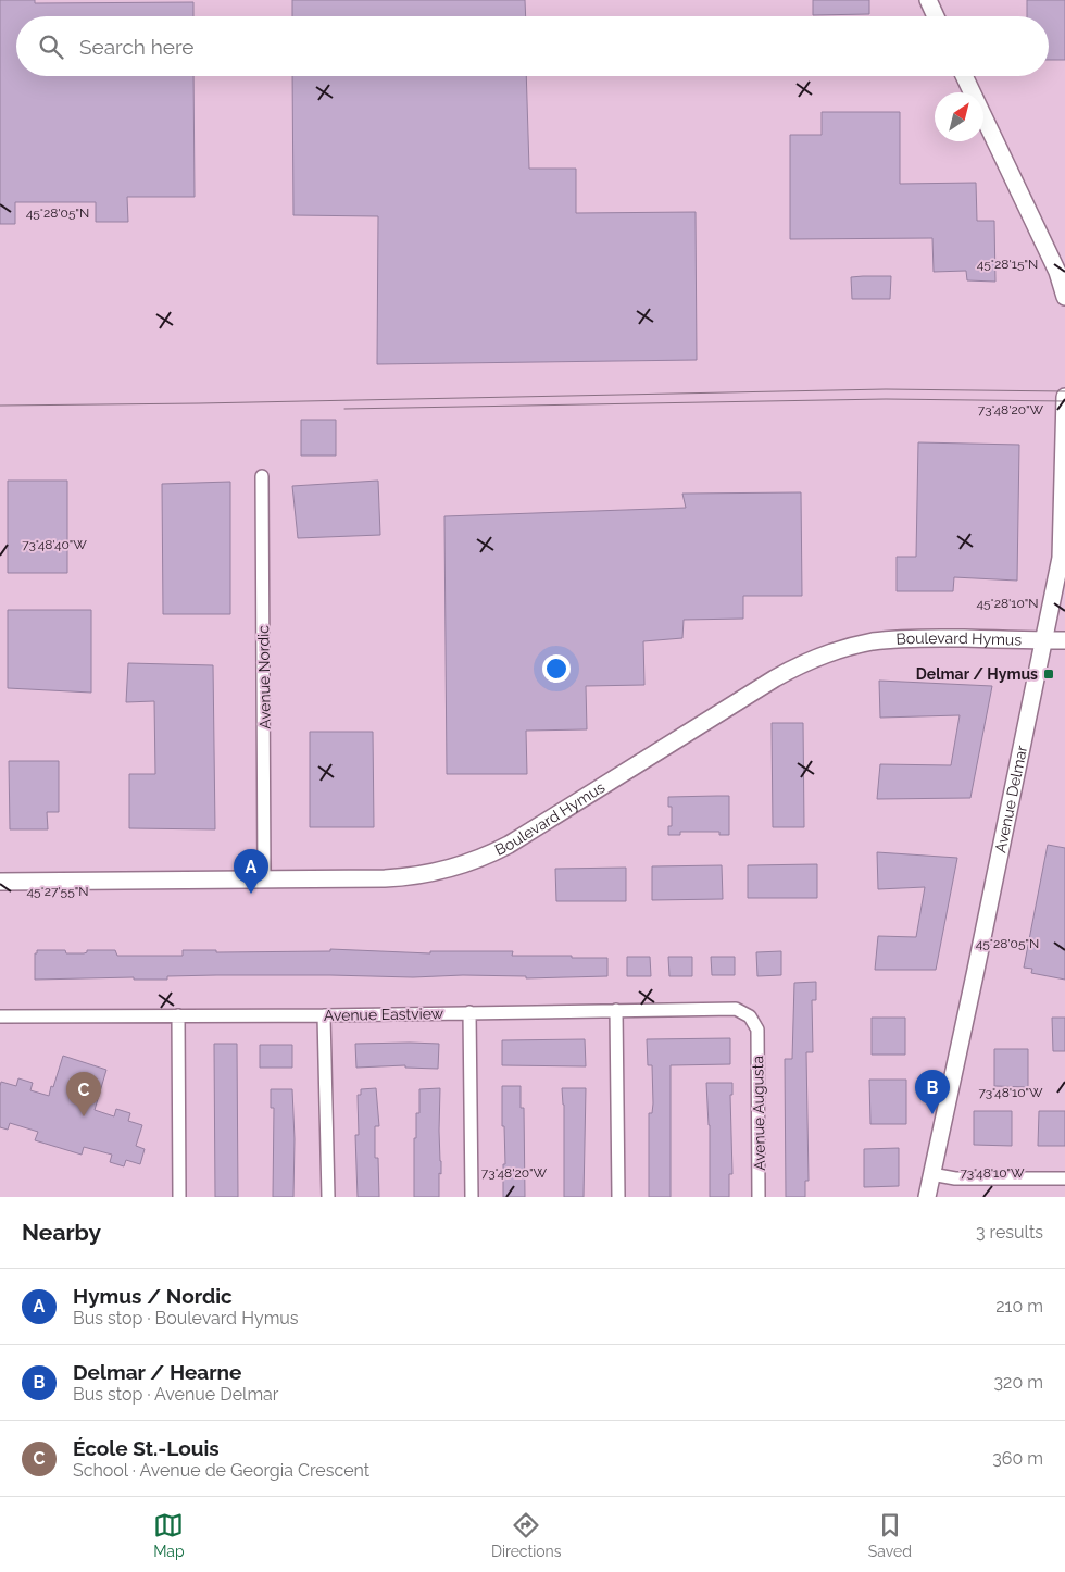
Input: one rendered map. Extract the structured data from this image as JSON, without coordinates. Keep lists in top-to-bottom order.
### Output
{
  "streets": {
    "street": [
      "Boulevard Hymus",
      "Avenue Nordic",
      "Avenue Delmar",
      "Avenue Eastview",
      "Avenue Augusta"
    ]
  },
  "crossings": [
    ["Boulevard Hymus", "Avenue Nordic"],
    ["Boulevard Hymus", "Avenue Delmar"],
    ["Avenue Eastview", "Avenue Augusta"]
  ],
  "places": {
    "transit": ["Delmar / Hymus"]
  },
  "north": "top right",
  "page": {
    "search": "Search here",
    "pins": ["A", "B", "C"],
    "heading": ["Nearby", "3 results"],
    "list": [
      {
        "mark": "A",
        "name": "Hymus / Nordic",
        "note": "Bus stop · Boulevard Hymus",
        "value": "210 m"
      },
      {
        "mark": "B",
        "name": "Delmar / Hearne",
        "note": "Bus stop · Avenue Delmar",
        "value": "320 m"
      },
      {
        "mark": "C",
        "name": "École St.-Louis",
        "note": "School · Avenue de Georgia Crescent",
        "value": "360 m"
      }
    ],
    "nav": ["Map", "Directions", "Saved"]
  },
  "coordinates": [
    "45°28'05\"N",
    "45°28'15\"N",
    "73°48'20\"W",
    "73°48'40\"W",
    "45°28'10\"N",
    "45°27'55\"N",
    "73°48'10\"W"
  ]
}
